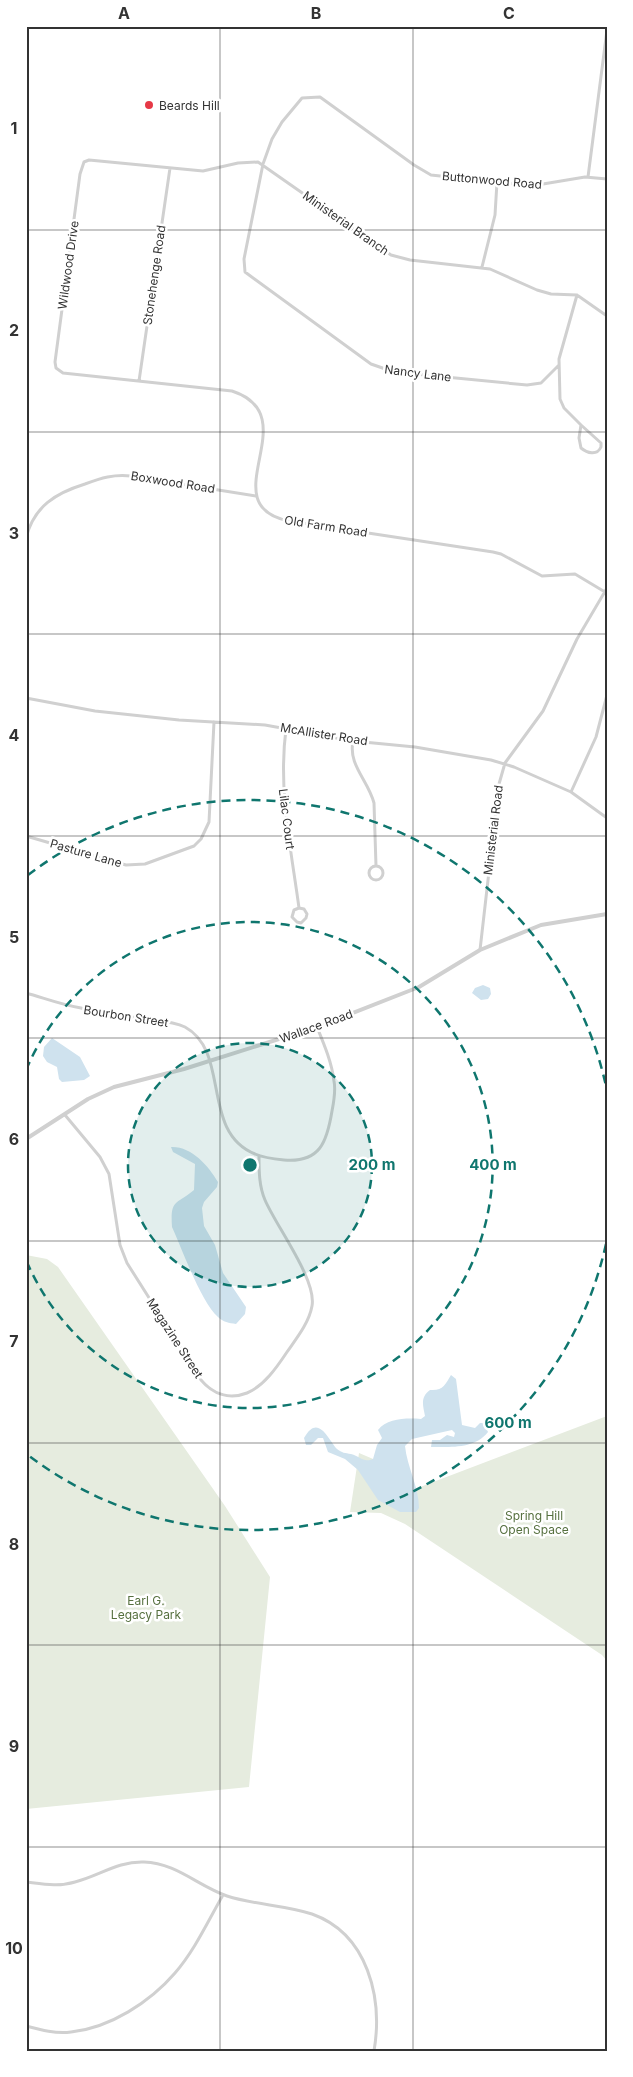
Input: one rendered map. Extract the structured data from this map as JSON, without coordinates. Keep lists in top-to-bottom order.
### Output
{
  "streets": {
    "street": [
      "Buttonwood Road",
      "Ministerial Branch",
      "Wildwood Drive",
      "Stonehenge Road",
      "Nancy Lane",
      "Boxwood Road",
      "Old Farm Road",
      "McAllister Road",
      "Lilac Court",
      "Ministerial Road",
      "Pasture Lane",
      "Bourbon Street",
      "Wallace Road",
      "Magazine Street"
    ]
  },
  "crossings": [
    ["Buttonwood Road", "Ministerial Branch"],
    ["Buttonwood Road", "Nancy Lane"],
    ["Ministerial Branch", "Nancy Lane"],
    ["Wildwood Drive", "Stonehenge Road"],
    ["Boxwood Road", "Old Farm Road"],
    ["Old Farm Road", "Ministerial Road"],
    ["McAllister Road", "Lilac Court"],
    ["McAllister Road", "Ministerial Road"],
    ["McAllister Road", "Pasture Lane"],
    ["Ministerial Road", "Wallace Road"],
    ["Bourbon Street", "Wallace Road"],
    ["Bourbon Street", "Magazine Street"],
    ["Wallace Road", "Magazine Street"]
  ],
  "parks": ["Spring Hill Open Space", "Earl G. Legacy Park"],
  "places": ["Beards Hill"],
  "grid": {
    "columns": ["A", "B", "C"],
    "rows": [
      "1",
      "2",
      "3",
      "4",
      "5",
      "6",
      "7",
      "8",
      "9",
      "10"
    ]
  },
  "rings": ["200 m", "400 m", "600 m"]
}
